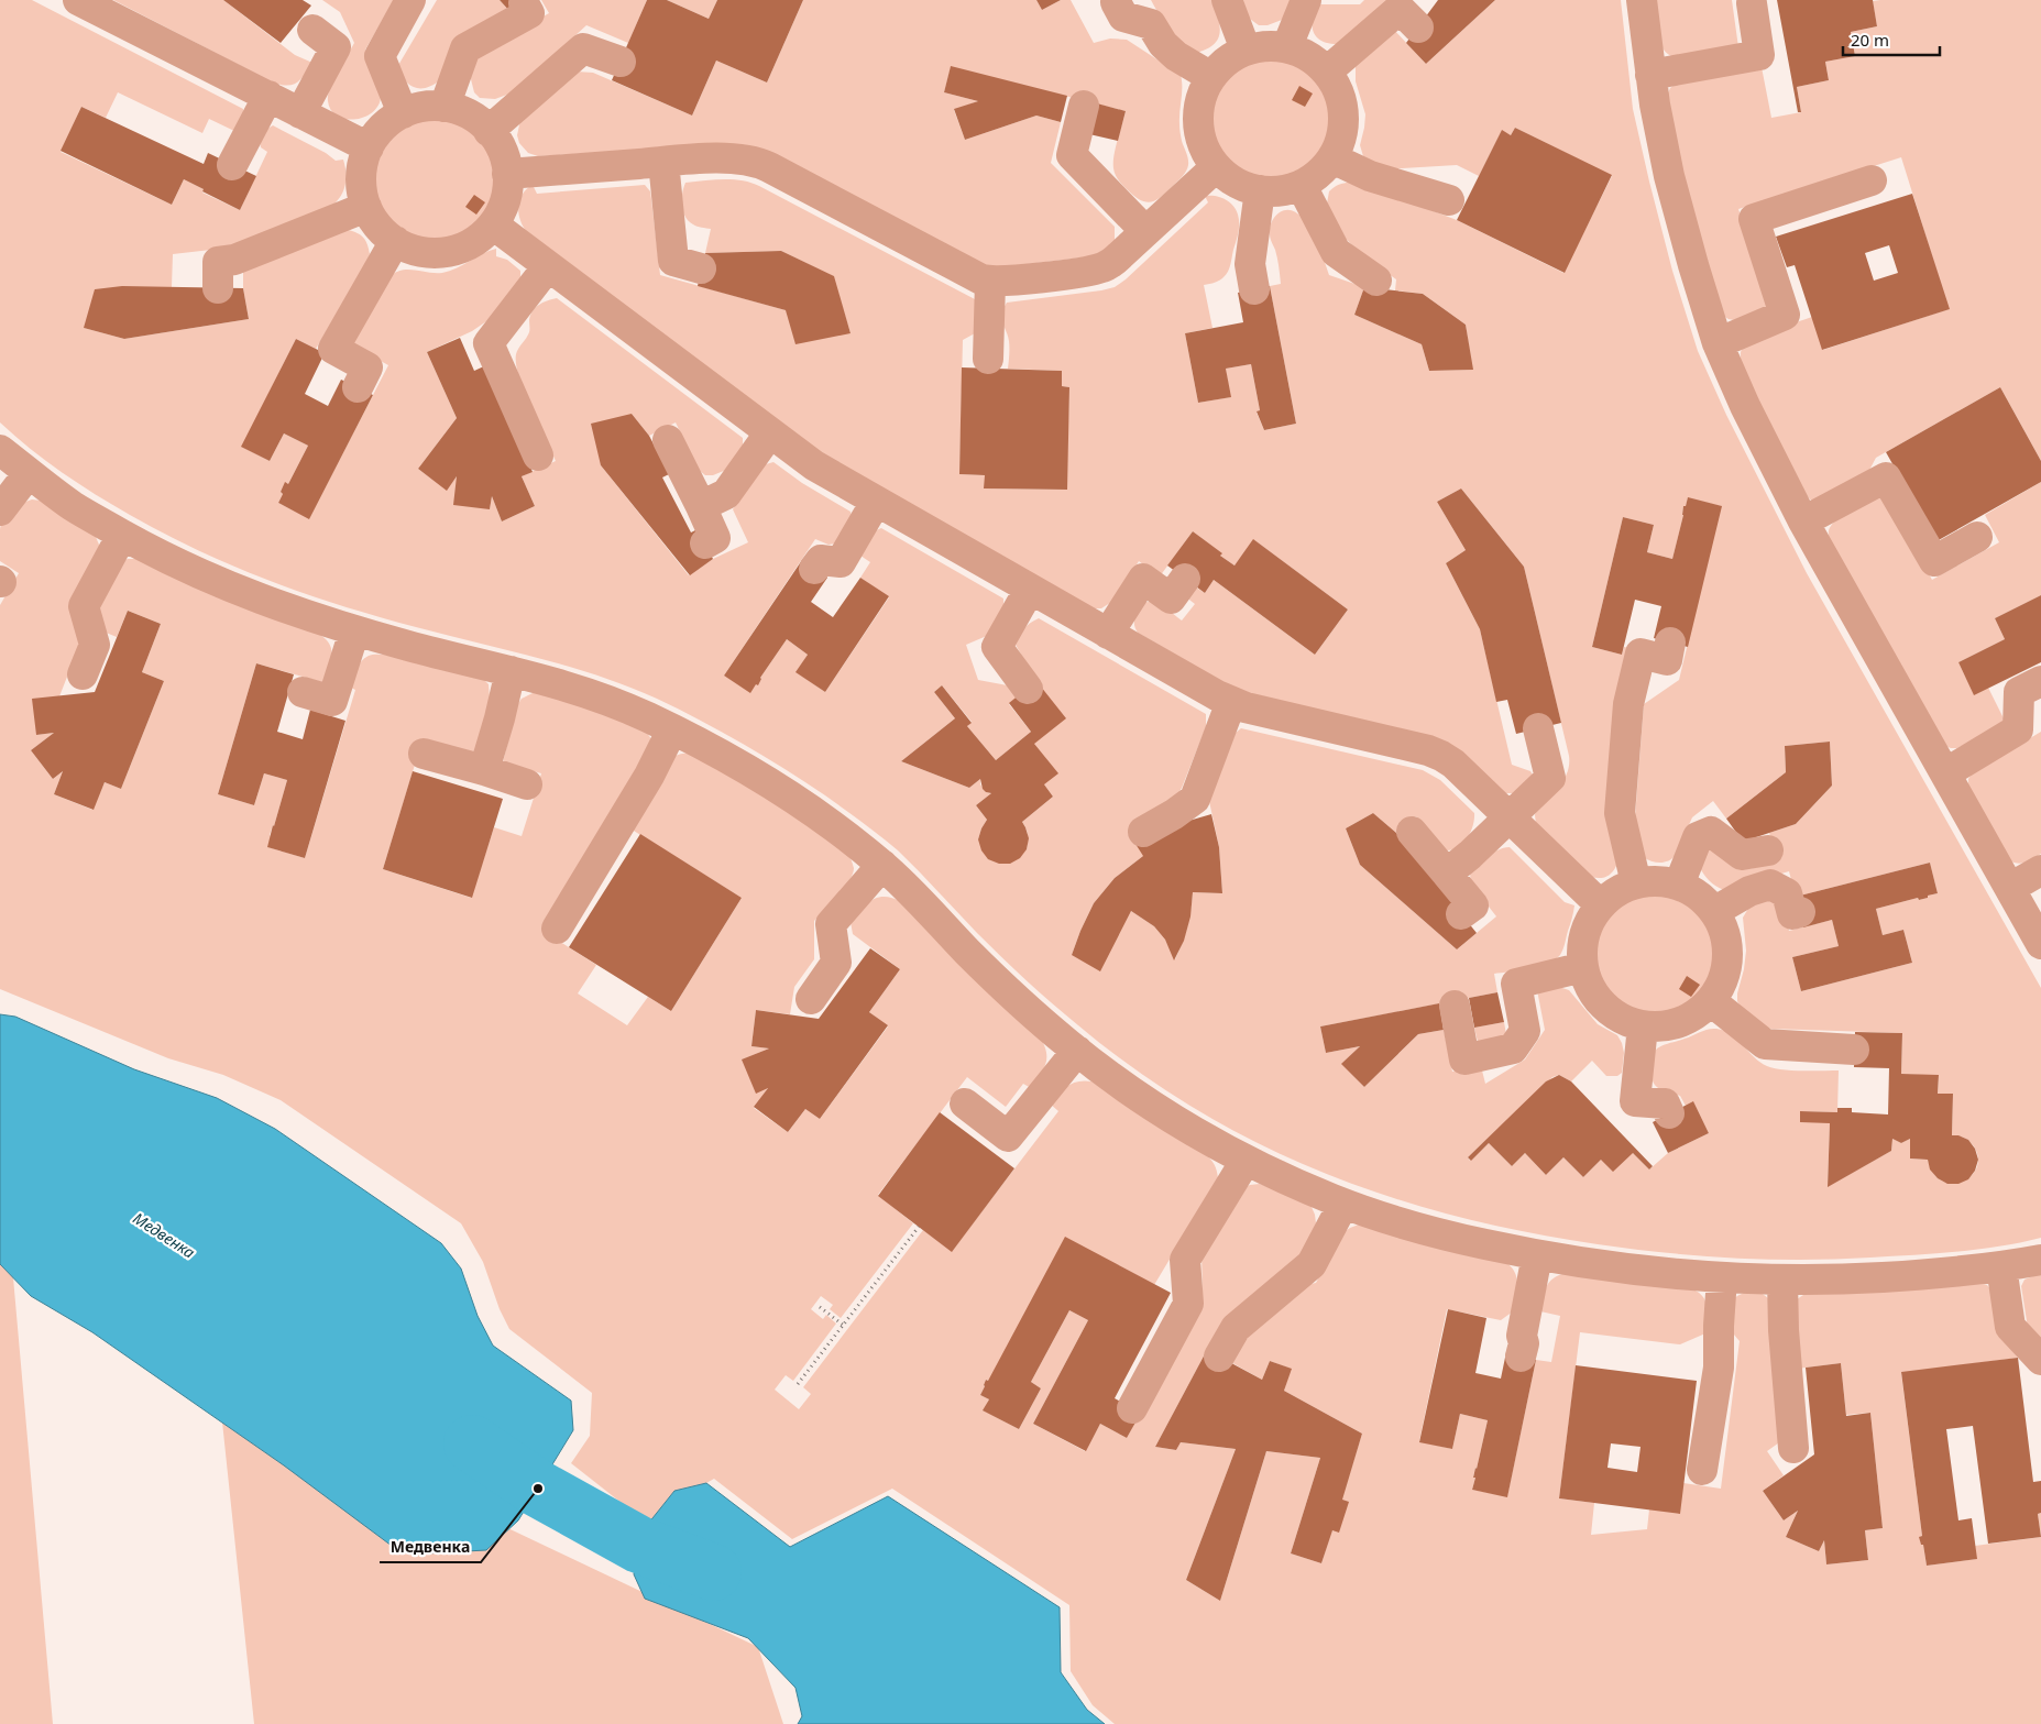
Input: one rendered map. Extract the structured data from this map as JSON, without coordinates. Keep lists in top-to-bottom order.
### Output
{
  "water": ["Медвенка"],
  "places": ["Медвенка"],
  "scale_bar": "20 m"
}
